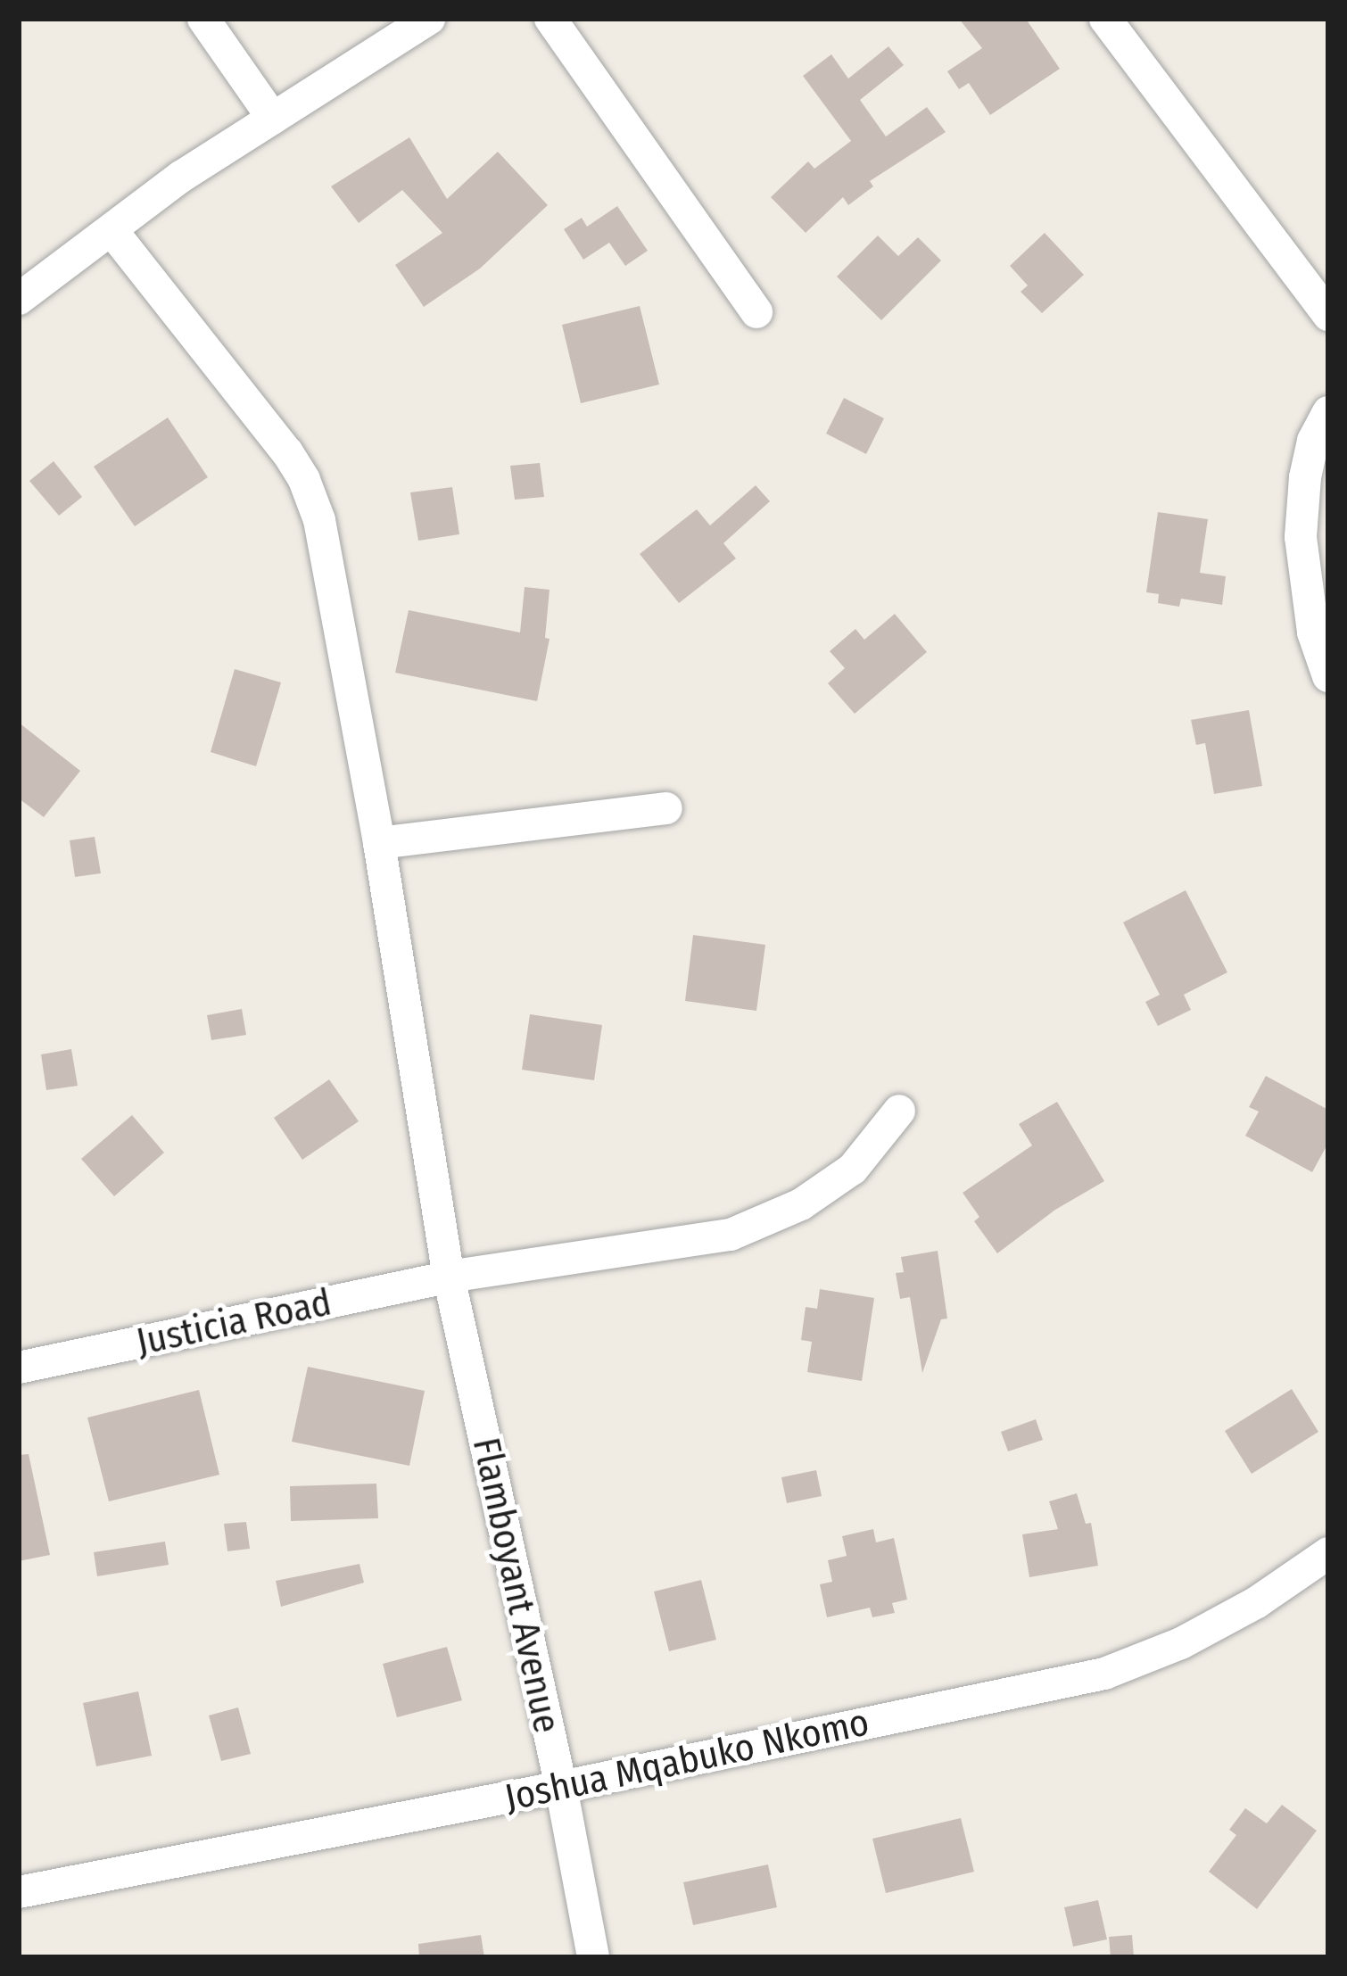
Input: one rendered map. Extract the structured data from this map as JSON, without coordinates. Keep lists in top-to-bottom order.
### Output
{
  "streets": {
    "street": ["Justicia Road", "Flamboyant Avenue", "Joshua Mqabuko Nkomo"]
  },
  "crossings": [
    ["Justicia Road", "Flamboyant Avenue"],
    ["Flamboyant Avenue", "Joshua Mqabuko Nkomo"]
  ]
}
